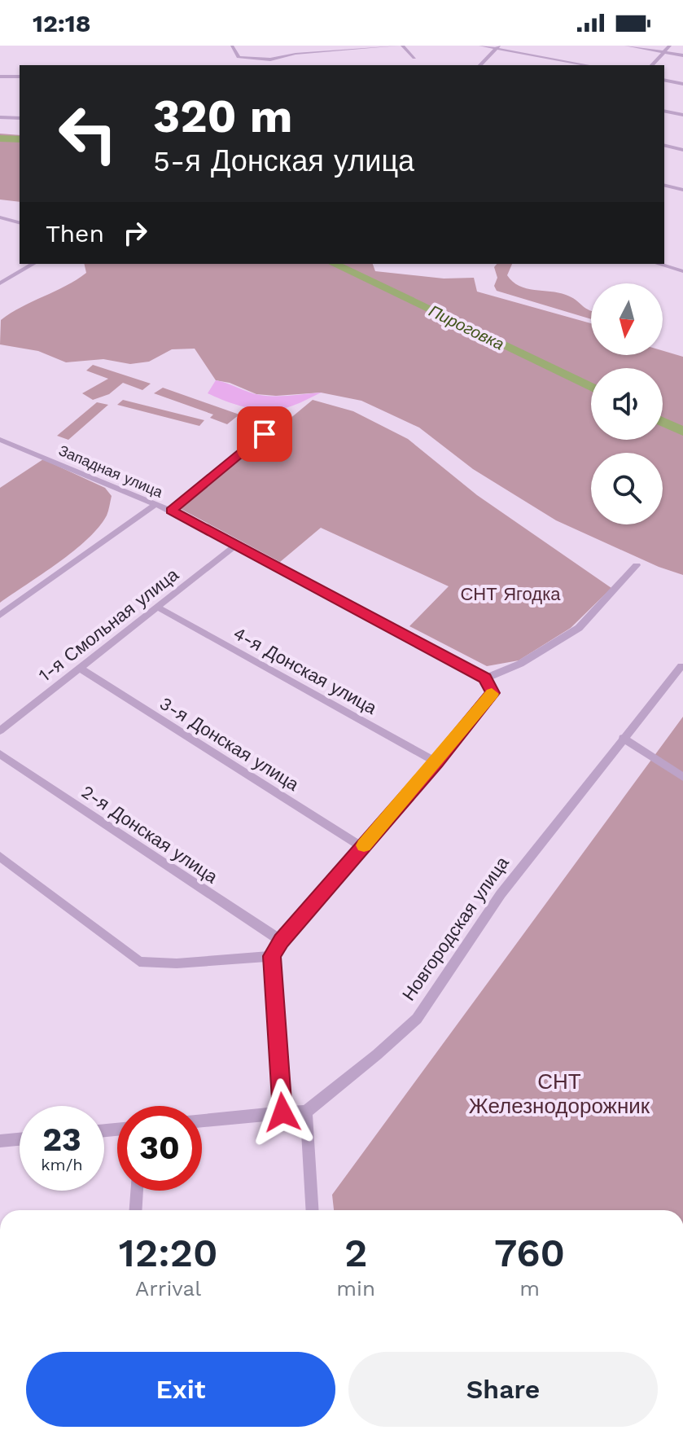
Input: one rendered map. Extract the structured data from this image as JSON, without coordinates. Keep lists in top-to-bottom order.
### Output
{
  "streets": {
    "street": [
      "Западная улица",
      "1-я Смольная улица",
      "4-я Донская улица",
      "3-я Донская улица",
      "2-я Донская улица",
      "Новгородская улица"
    ]
  },
  "crossings": [
    ["1-я Смольная улица", "4-я Донская улица"],
    ["1-я Смольная улица", "3-я Донская улица"]
  ],
  "water": ["Пироговка"],
  "parks": ["СНТ Ягодка", "СНТ Железнодорожник"],
  "north": "bottom",
  "page": {
    "status": "12:18",
    "turn": ["320 m", "5-я Донская улица"],
    "then": "Then",
    "speed": "23 km/h",
    "limit": "30",
    "eta": [
      "12:20",
      "Arrival",
      "2",
      "min",
      "760",
      "m"
    ],
    "buttons": ["Exit", "Share"]
  }
}
